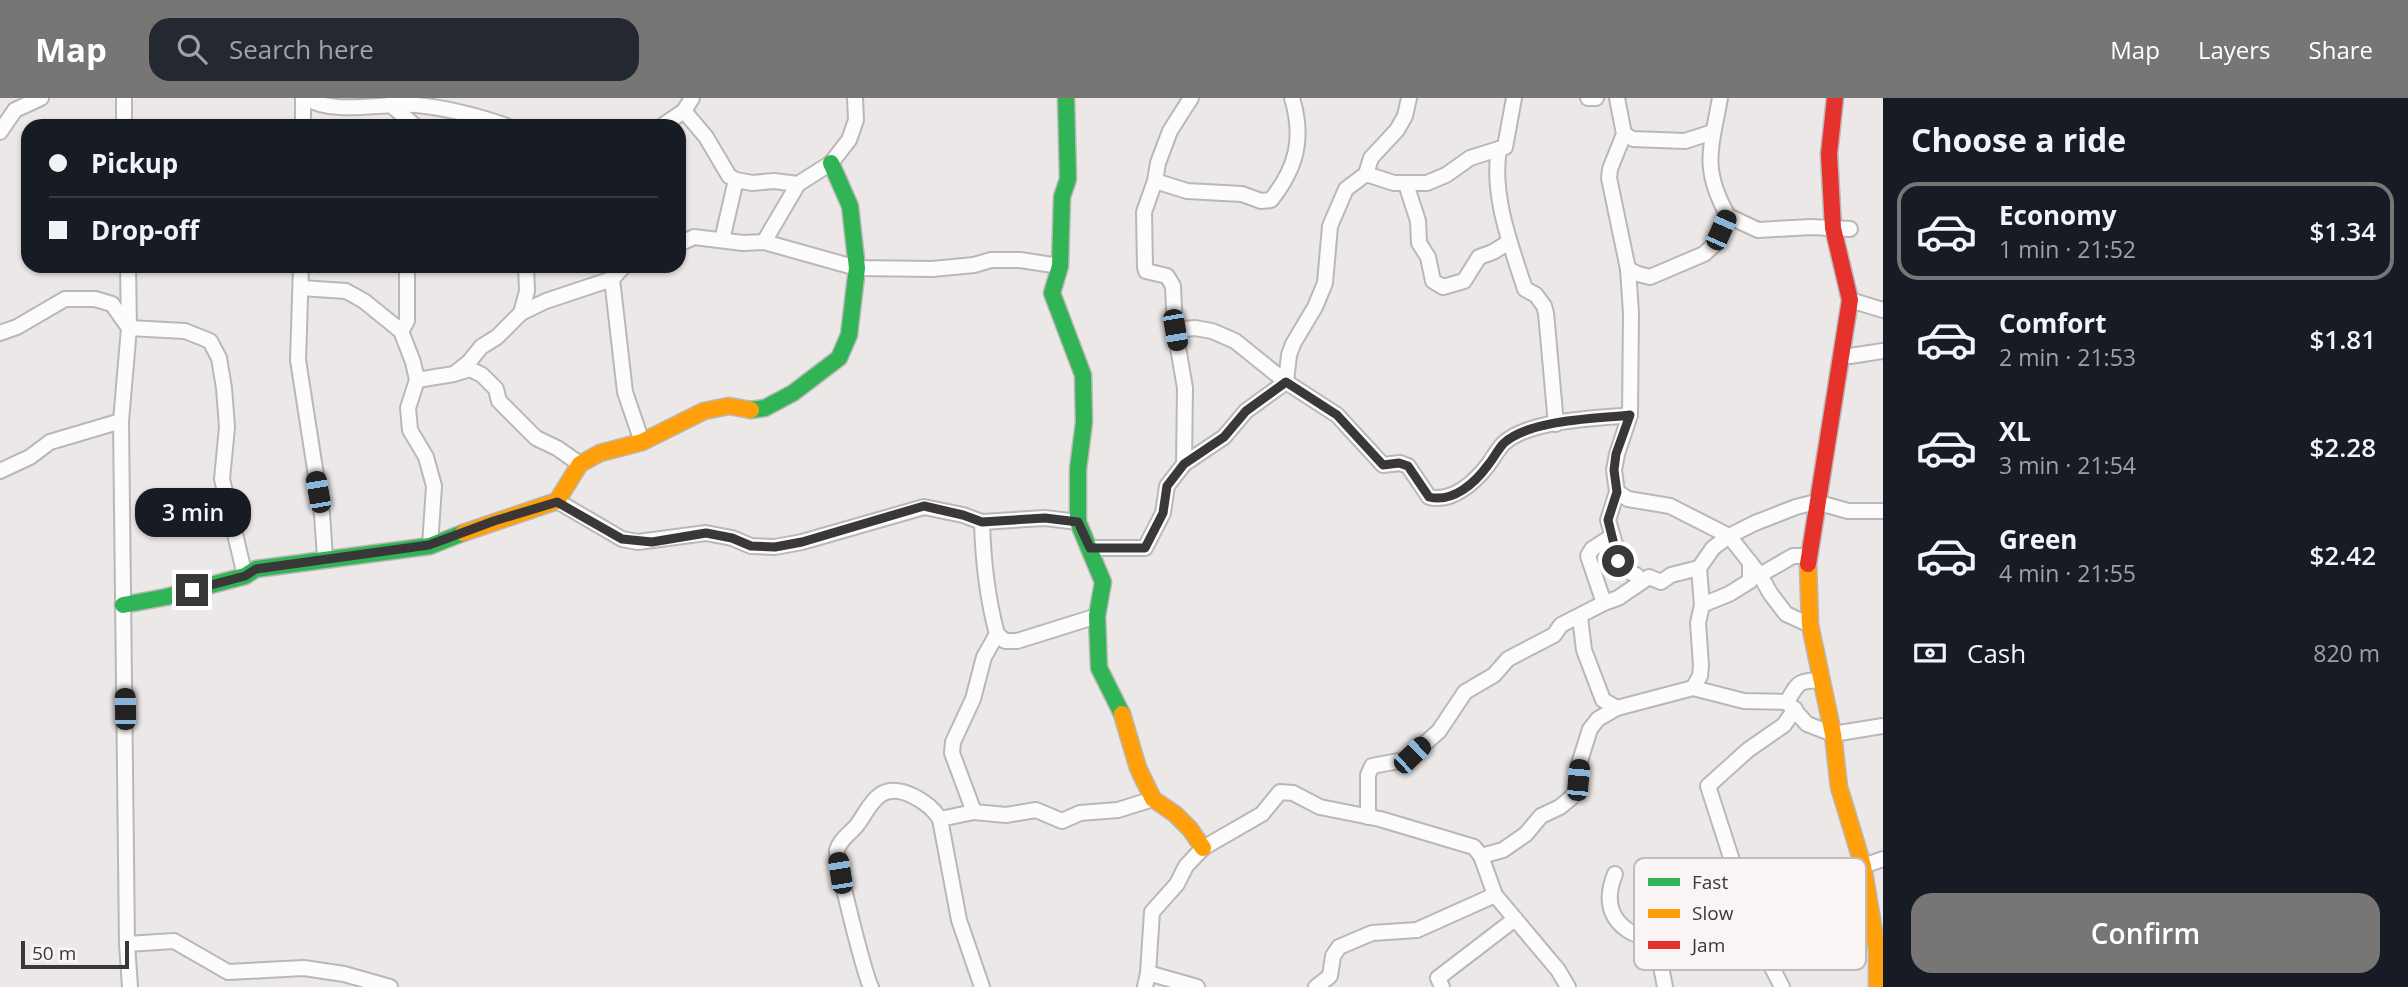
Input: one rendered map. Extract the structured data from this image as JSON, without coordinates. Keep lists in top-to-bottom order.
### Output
{
  "legend": ["Fast", "Slow", "Jam"],
  "scale_bar": "50 m",
  "page": {
    "header": "Map",
    "search": "Search here",
    "nav": ["Map", "Layers", "Share"],
    "heading": "Choose a ride",
    "banner": ["Pickup", "Drop-off"],
    "list": [
      {
        "name": "Economy",
        "note": "1 min · 21:52",
        "value": "$1.34"
      },
      {
        "name": "Comfort",
        "note": "2 min · 21:53",
        "value": "$1.81"
      },
      {
        "name": "XL",
        "note": "3 min · 21:54",
        "value": "$2.28"
      },
      {
        "name": "Green",
        "note": "4 min · 21:55",
        "value": "$2.42"
      }
    ],
    "bubble": "3 min",
    "pay": ["Cash", "820 m"],
    "buttons": "Confirm",
    "scale": "50 m"
  }
}
